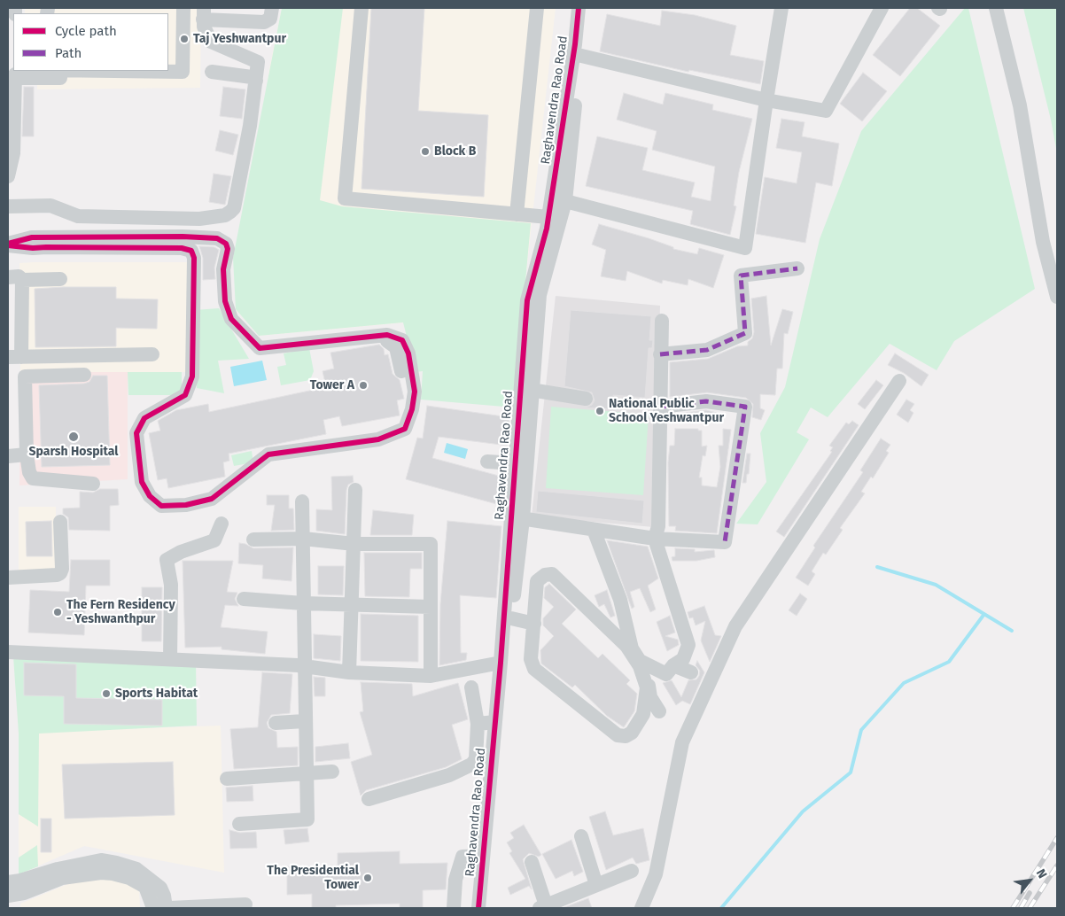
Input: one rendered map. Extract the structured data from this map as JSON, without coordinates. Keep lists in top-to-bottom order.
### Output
{
  "streets": {
    "street": ["Raghavendra Rao Road"]
  },
  "places": [
    "Taj Yeshwantpur",
    "Block B",
    "Tower A",
    "National Public School Yeshwantpur",
    "Sparsh Hospital",
    "The Fern Residency - Yeshwanthpur",
    "Sports Habitat",
    "The Presidential Tower"
  ],
  "legend": ["Cycle path", "Path"],
  "north": "top right"
}
